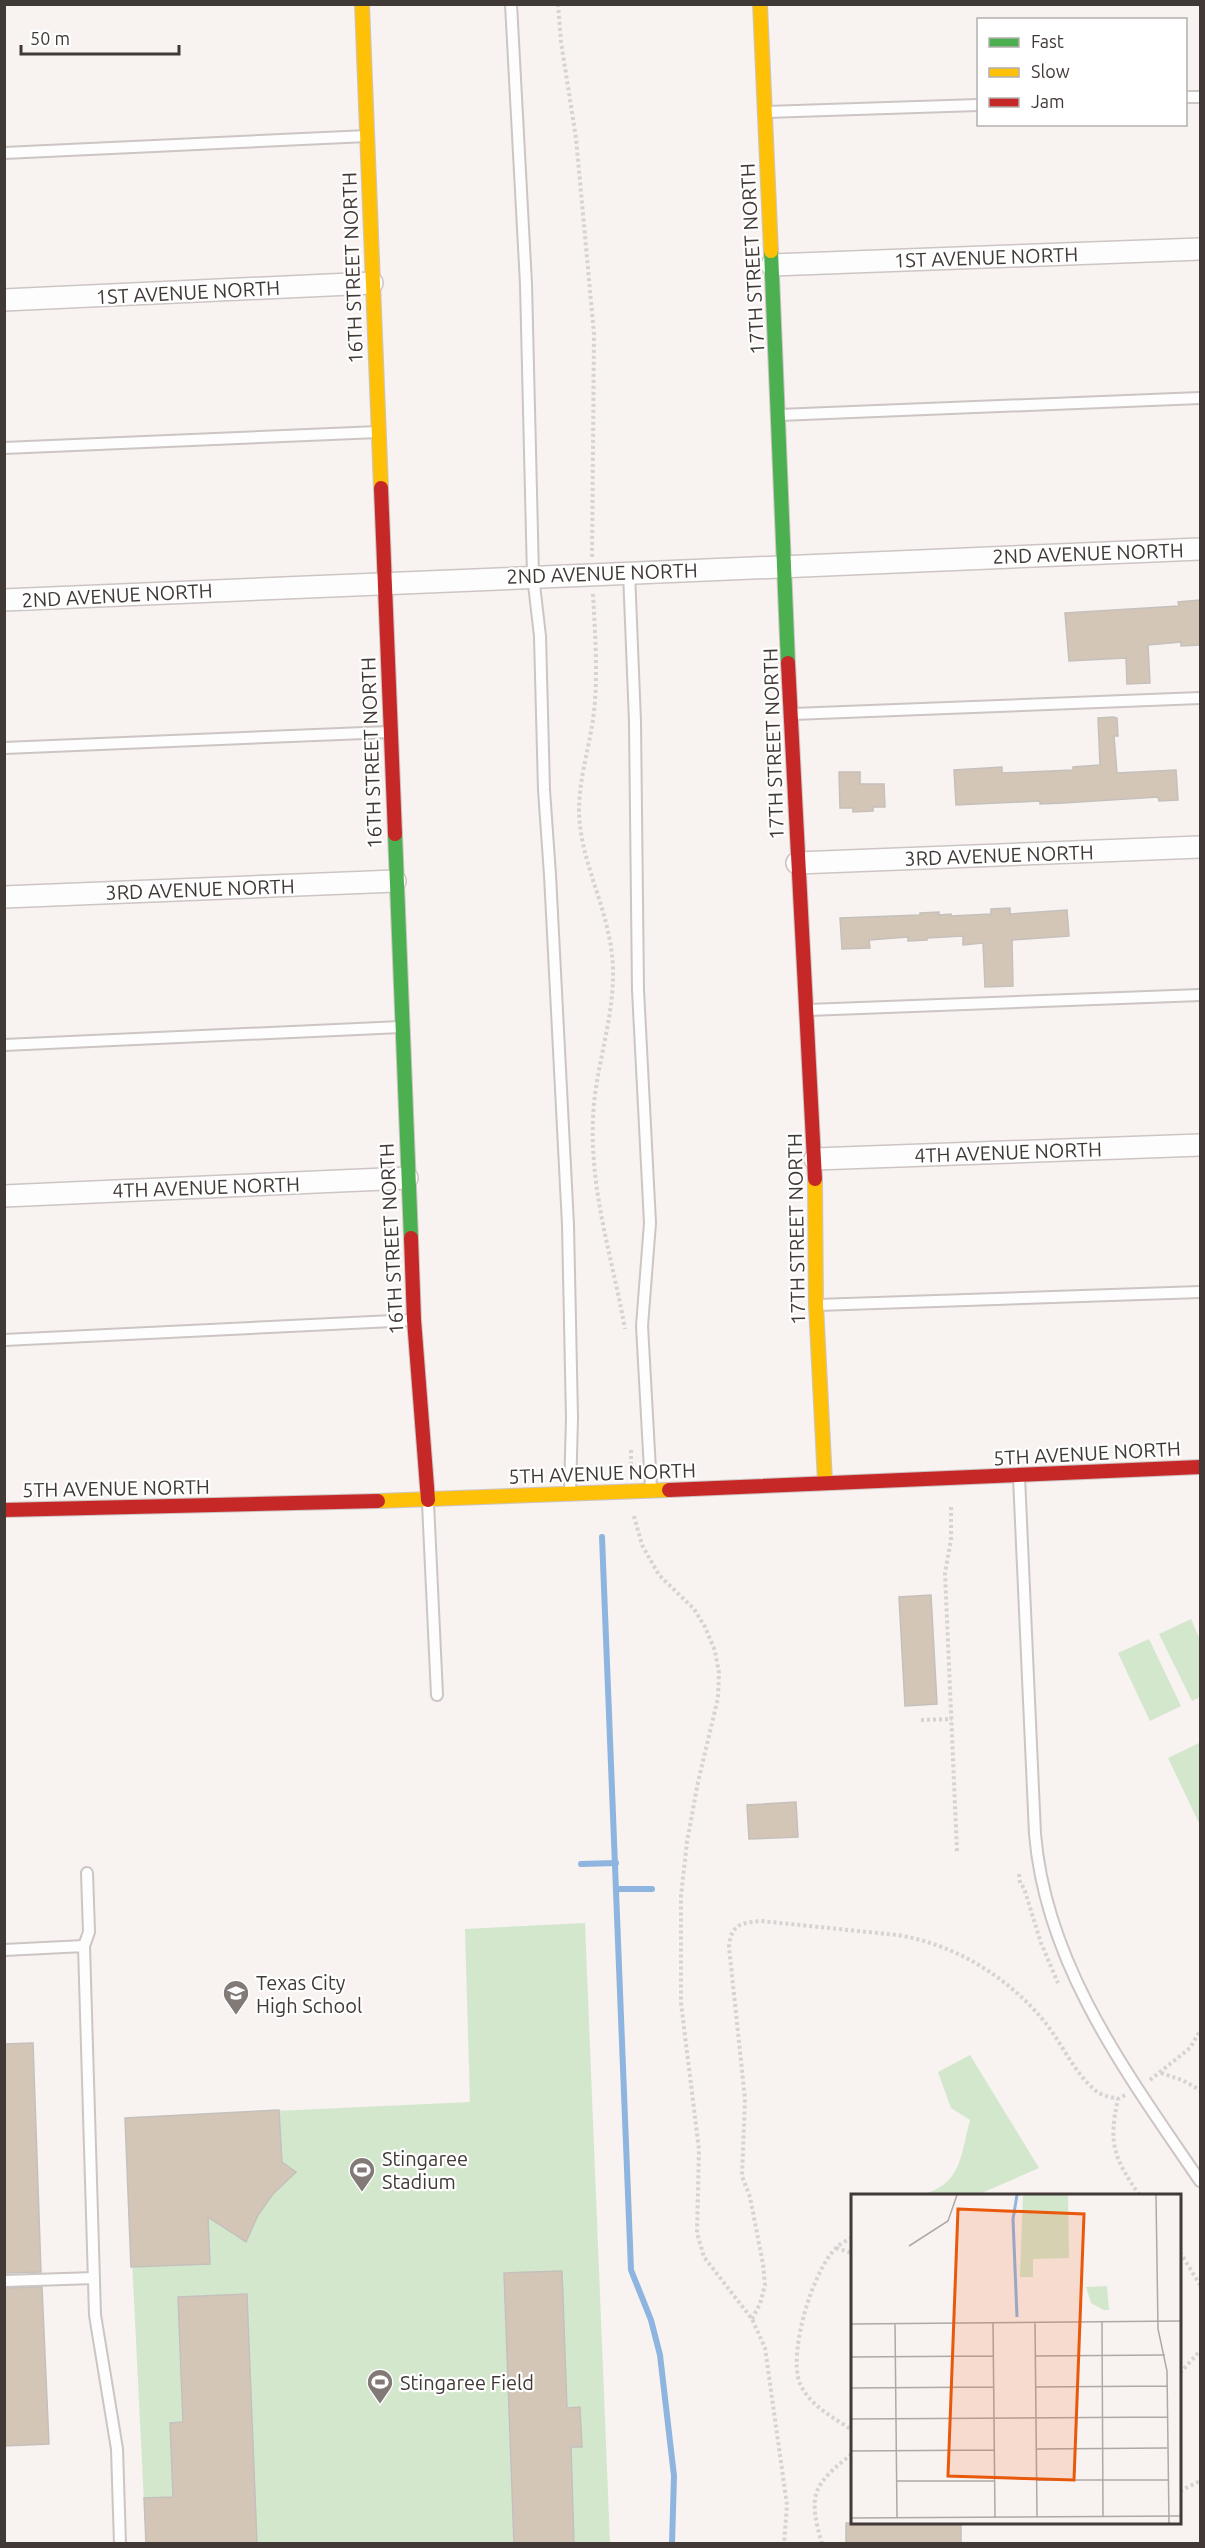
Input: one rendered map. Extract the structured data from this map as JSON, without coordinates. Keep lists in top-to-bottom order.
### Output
{
  "streets": {
    "street": [
      "1ST AVENUE NORTH",
      "17TH STREET NORTH",
      "16TH STREET NORTH",
      "2ND AVENUE NORTH",
      "3RD AVENUE NORTH",
      "4TH AVENUE NORTH",
      "5TH AVENUE NORTH"
    ]
  },
  "crossings": [
    ["1ST AVENUE NORTH", "17TH STREET NORTH"],
    ["1ST AVENUE NORTH", "16TH STREET NORTH"],
    ["17TH STREET NORTH", "2ND AVENUE NORTH"],
    ["17TH STREET NORTH", "3RD AVENUE NORTH"],
    ["17TH STREET NORTH", "4TH AVENUE NORTH"],
    ["17TH STREET NORTH", "5TH AVENUE NORTH"],
    ["16TH STREET NORTH", "2ND AVENUE NORTH"],
    ["16TH STREET NORTH", "3RD AVENUE NORTH"],
    ["16TH STREET NORTH", "4TH AVENUE NORTH"],
    ["16TH STREET NORTH", "5TH AVENUE NORTH"]
  ],
  "places": {
    "school or university": ["Texas City High School"],
    "sports": ["Stingaree Stadium", "Stingaree Field"]
  },
  "legend": ["Fast", "Slow", "Jam"],
  "scale_bar": "50 m"
}
